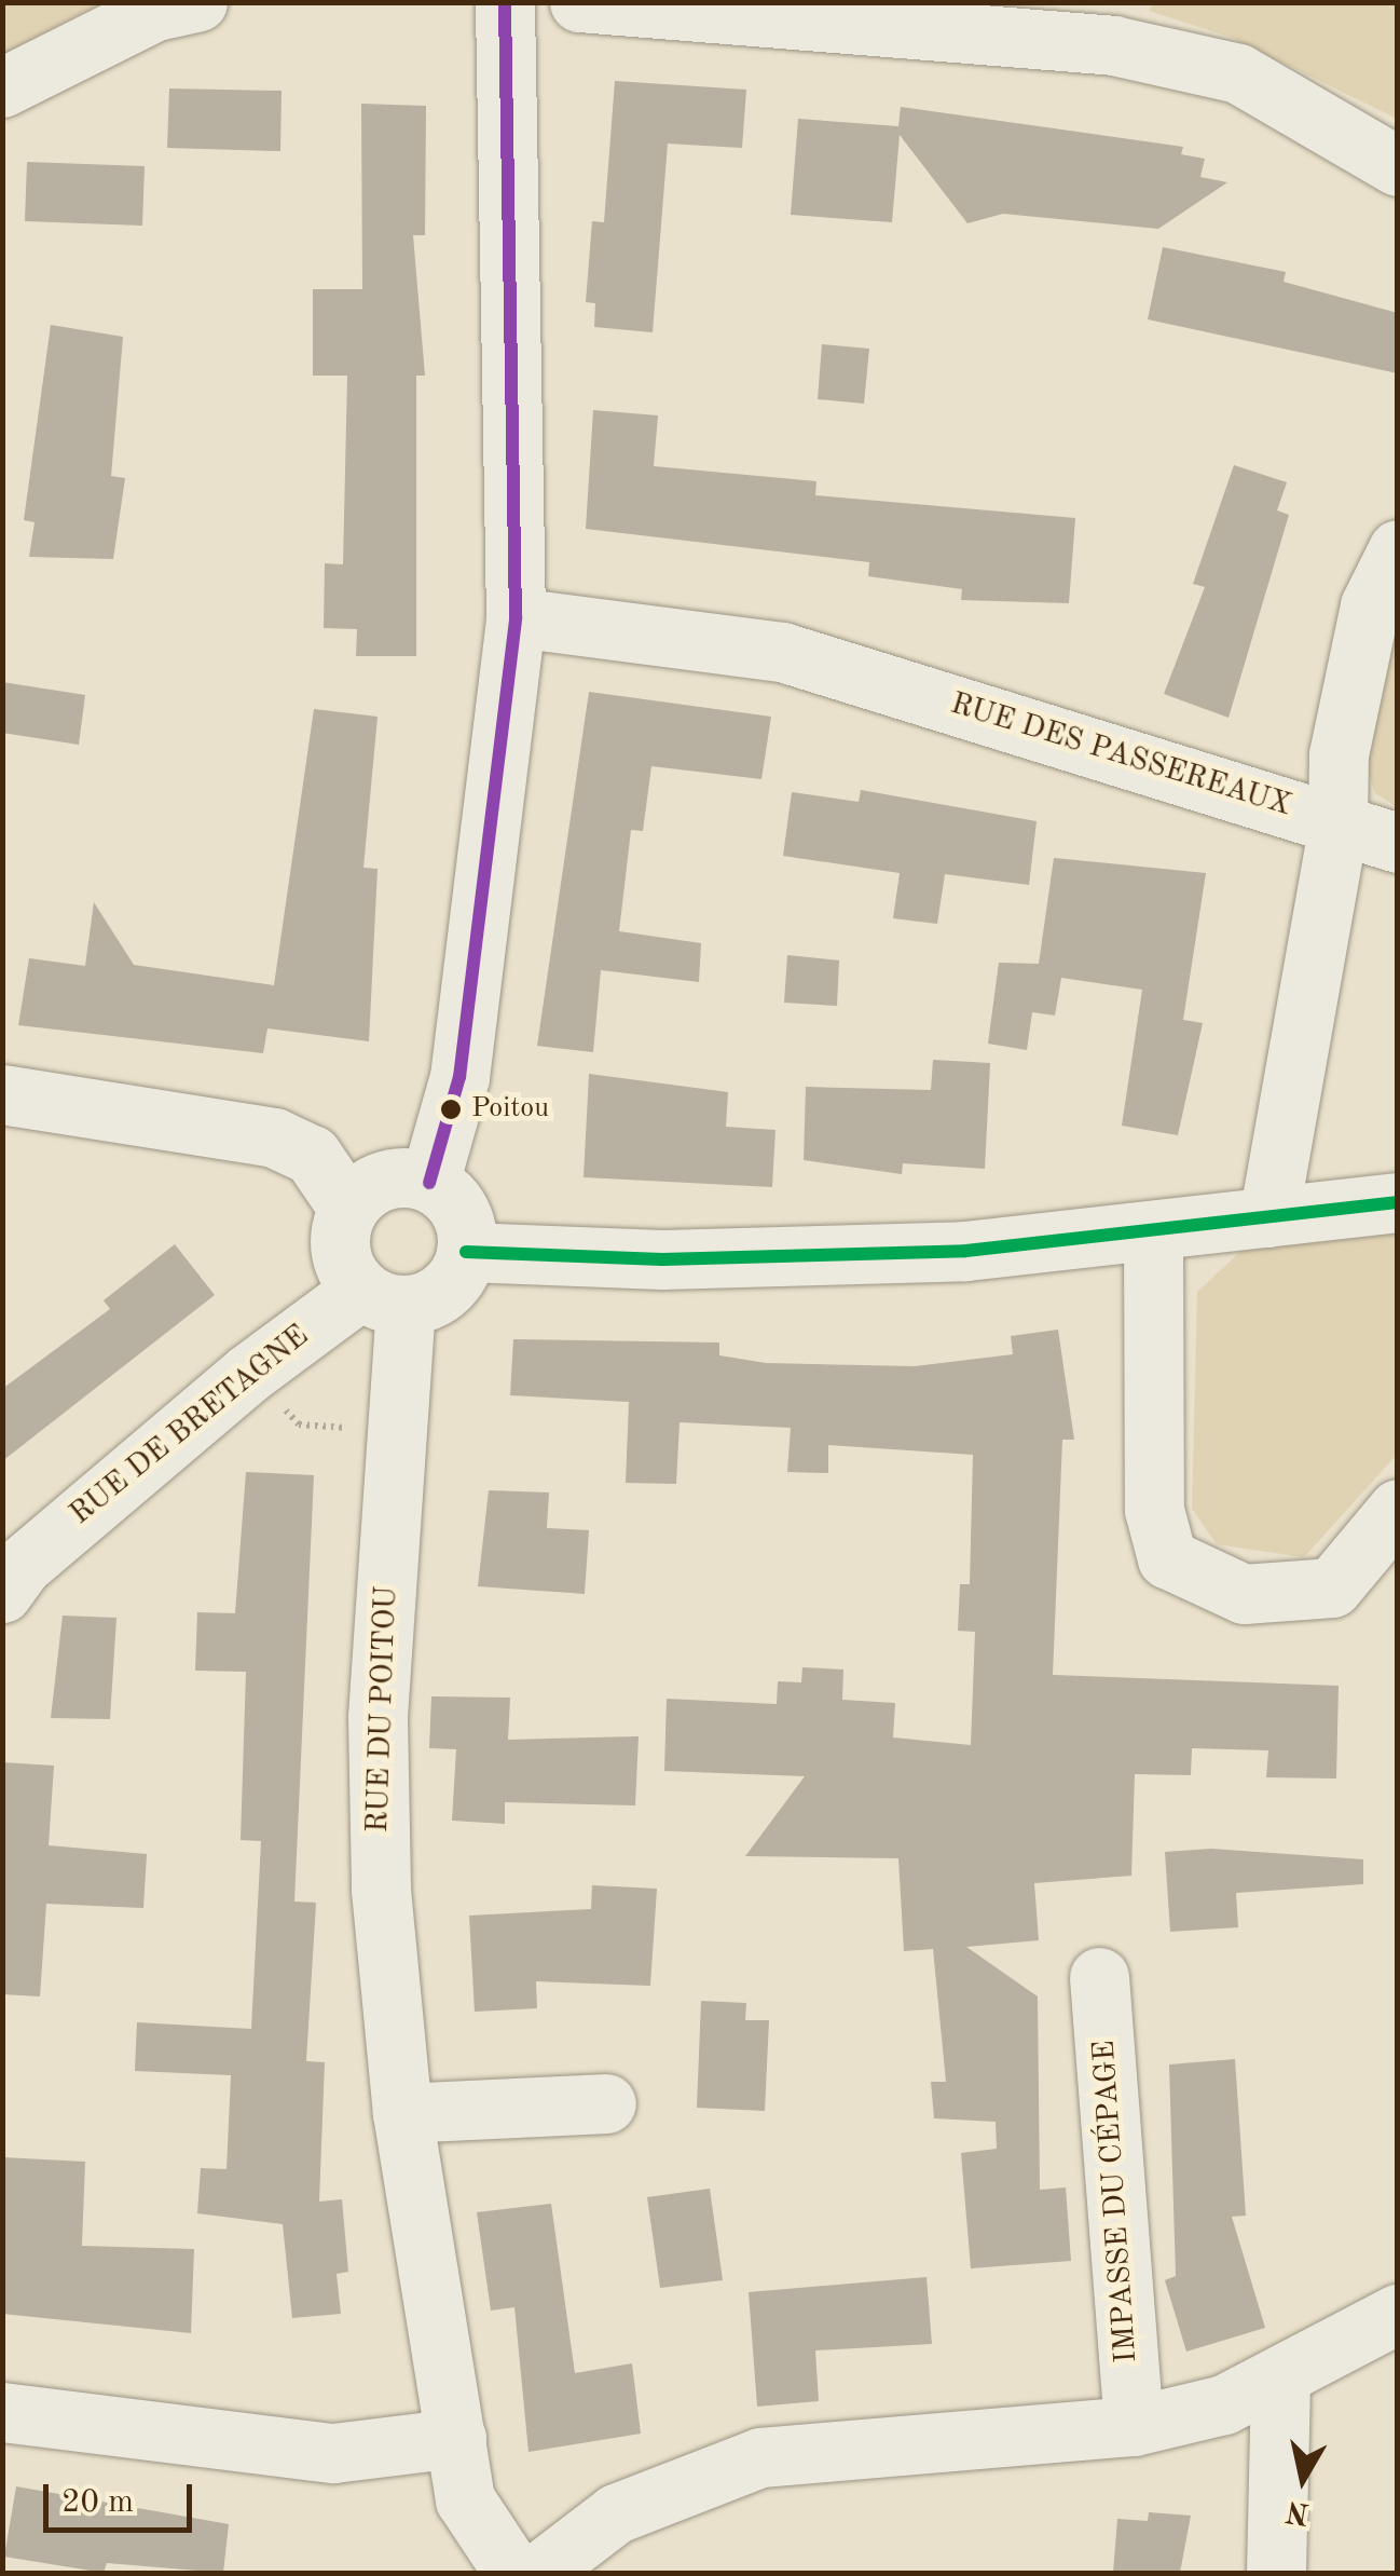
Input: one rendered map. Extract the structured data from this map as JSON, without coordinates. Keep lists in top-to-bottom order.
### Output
{
  "streets": {
    "street": [
      "RUE DES PASSEREAUX",
      "RUE DE BRETAGNE",
      "RUE DU POITOU",
      "IMPASSE DU CÉPAGE"
    ]
  },
  "crossings": [
    ["RUE DE BRETAGNE", "RUE DU POITOU"]
  ],
  "places": ["Poitou"],
  "scale_bar": "20 m",
  "north": "bottom"
}
